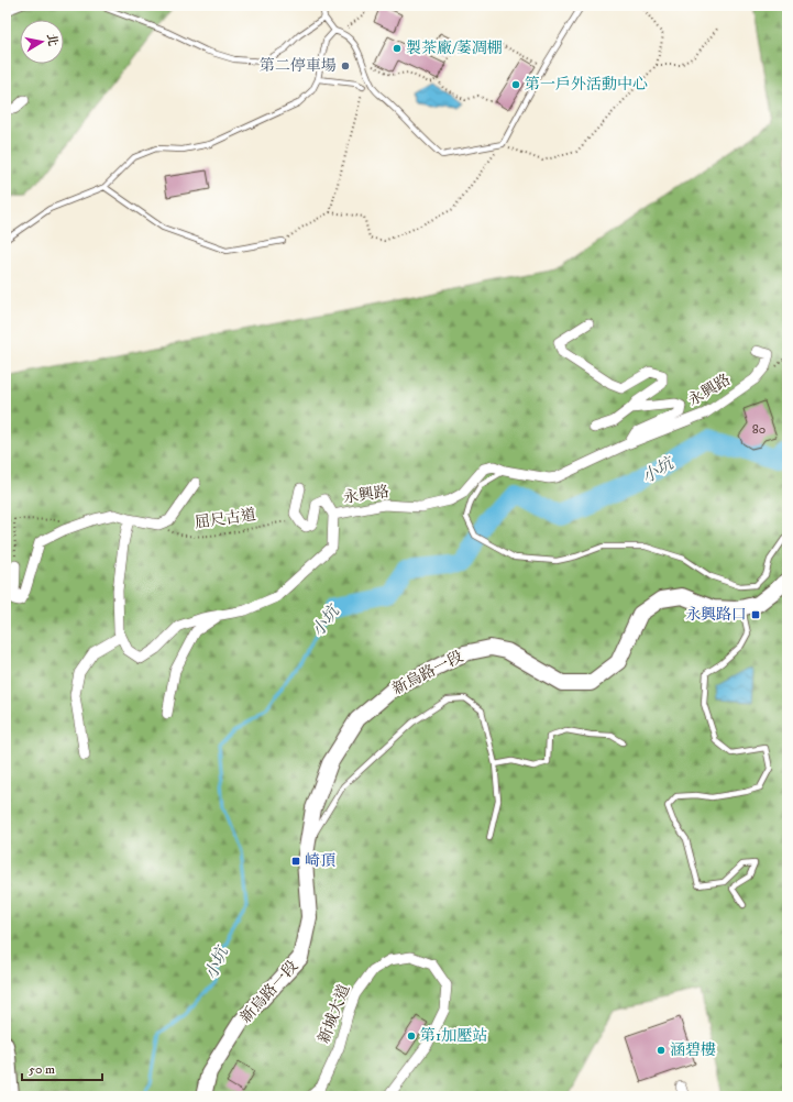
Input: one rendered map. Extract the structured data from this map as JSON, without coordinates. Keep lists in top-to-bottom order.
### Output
{
  "streets": {
    "main road": ["新烏路一段"],
    "street": ["永興路", "新城大道"],
    "path": ["屈尺古道"]
  },
  "water": ["小坑"],
  "places": {
    "other": [
      "製茶廠/萎凋棚",
      "第二停車場",
      "第一戶外活動中心",
      "第1加壓站",
      "涵碧樓"
    ],
    "transit": ["永興路口", "崎頂"]
  },
  "house_numbers": ["80"],
  "scale_bar": "50 m",
  "north": "right"
}
